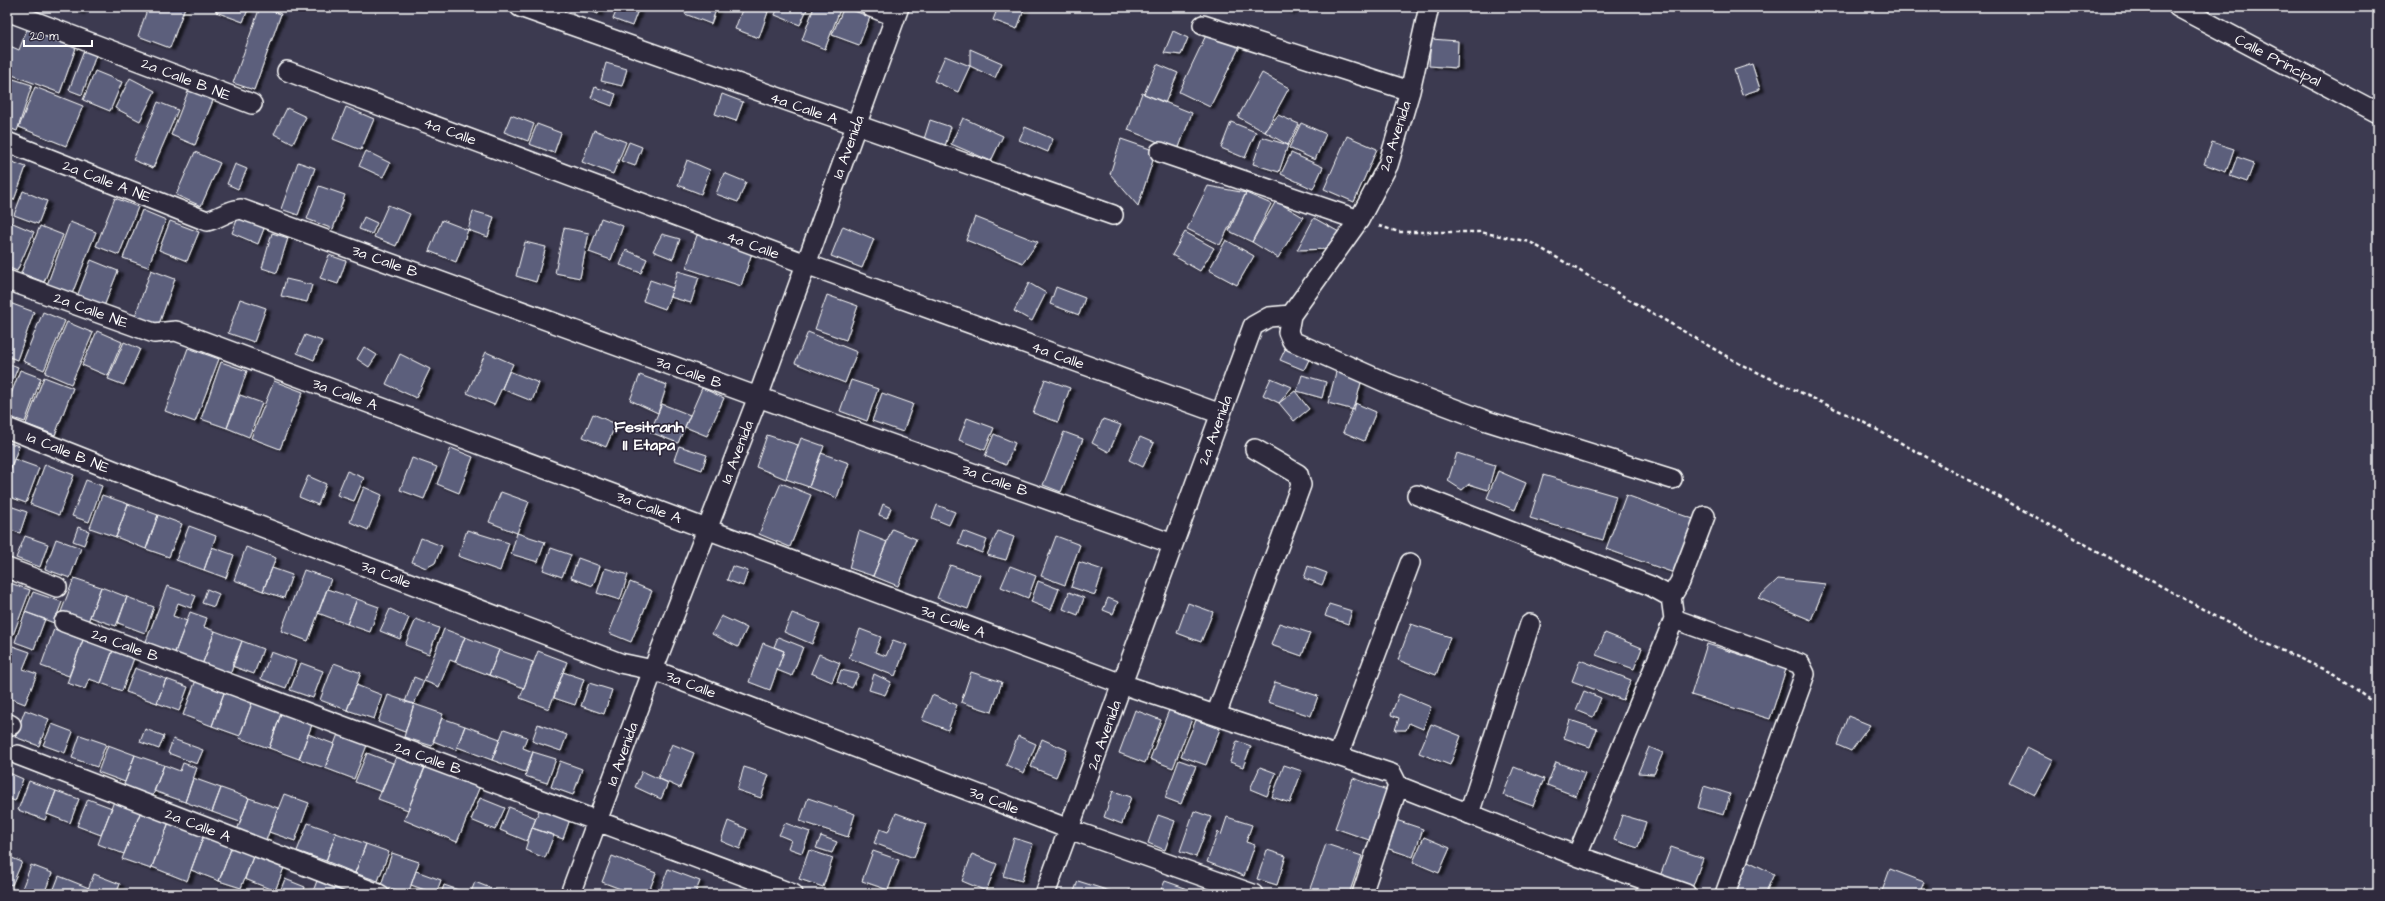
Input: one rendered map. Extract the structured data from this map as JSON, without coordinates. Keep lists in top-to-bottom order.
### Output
{
  "streets": {
    "street": [
      "Calle Principal",
      "2a Calle B NE",
      "4a Calle A",
      "4a Calle",
      "2a Avenida",
      "1a Avenida",
      "2a Calle A NE",
      "3a Calle B",
      "2a Calle NE",
      "3a Calle A",
      "1a Calle B NE",
      "3a Calle",
      "2a Calle B",
      "2a Calle A"
    ]
  },
  "crossings": [
    ["4a Calle A", "1a Avenida"],
    ["4a Calle", "2a Avenida"],
    ["4a Calle", "1a Avenida"],
    ["2a Avenida", "3a Calle B"],
    ["2a Avenida", "3a Calle A"],
    ["2a Avenida", "3a Calle"],
    ["1a Avenida", "3a Calle B"],
    ["1a Avenida", "3a Calle A"],
    ["1a Avenida", "3a Calle"],
    ["1a Avenida", "2a Calle B"],
    ["2a Calle A NE", "3a Calle B"],
    ["2a Calle NE", "3a Calle A"],
    ["1a Calle B NE", "3a Calle"]
  ],
  "districts": ["Fesitranh II Etapa"],
  "scale_bar": "20 m"
}
